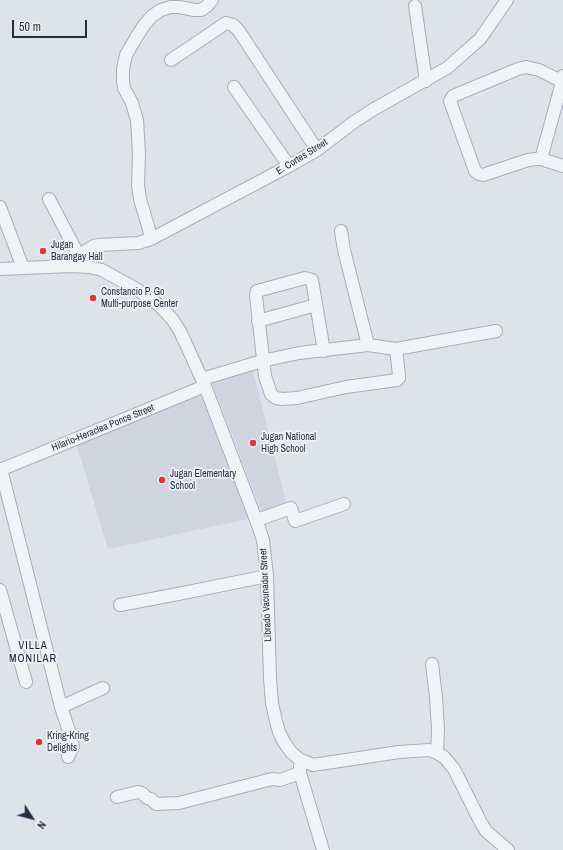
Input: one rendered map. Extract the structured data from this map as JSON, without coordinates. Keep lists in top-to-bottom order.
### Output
{
  "streets": {
    "street": ["E. Cortes Street", "Hilario-Heraclea Ponce Street", "Librado Vacunador Street"]
  },
  "crossings": [
    ["E. Cortes Street", "Librado Vacunador Street"],
    ["Hilario-Heraclea Ponce Street", "Librado Vacunador Street"]
  ],
  "districts": ["VILLA MONILAR"],
  "places": [
    "Jugan Barangay Hall",
    "Constancio P. Go Multi-purpose Center",
    "Jugan National High School",
    "Jugan Elementary School",
    "Kring-Kring Delights"
  ],
  "scale_bar": "50 m",
  "north": "bottom right"
}
